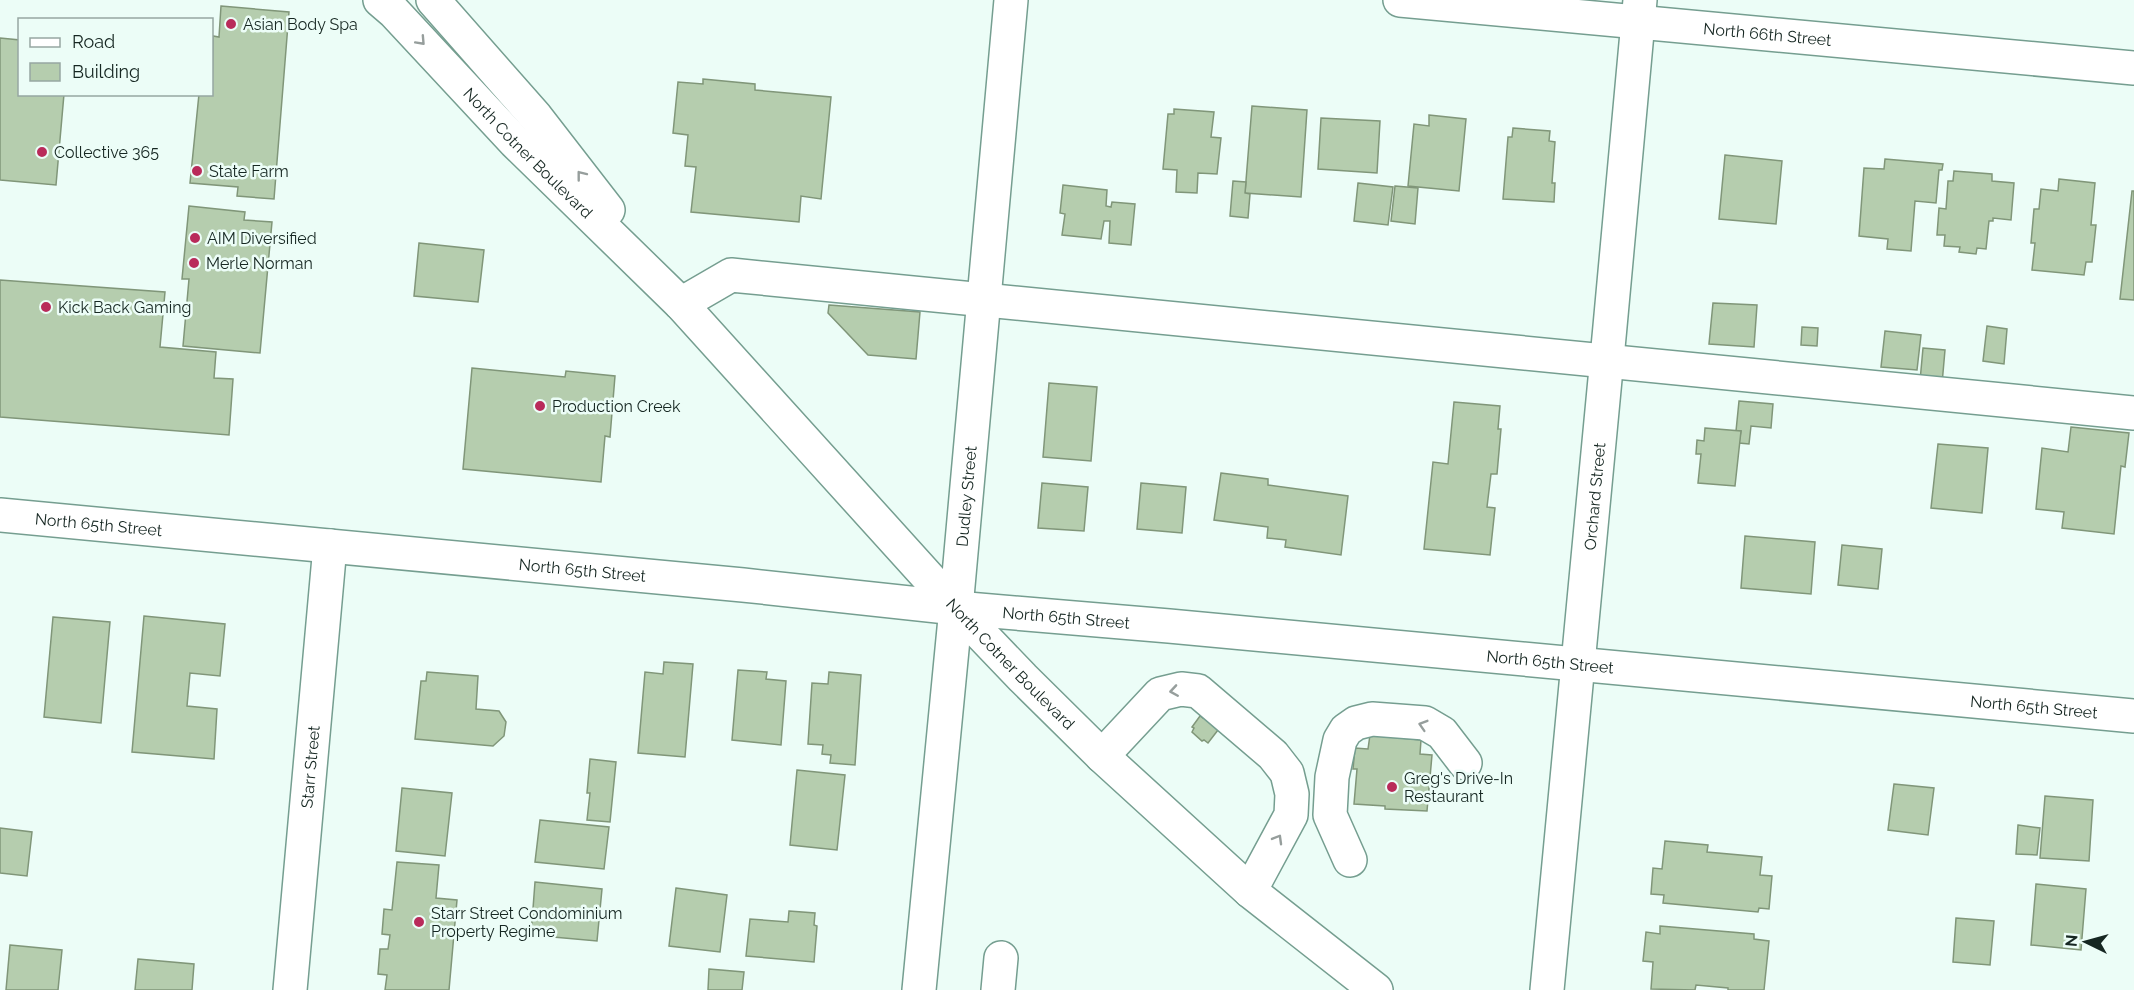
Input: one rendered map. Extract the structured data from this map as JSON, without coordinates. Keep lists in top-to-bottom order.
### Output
{
  "streets": {
    "street": [
      "North 66th Street",
      "North Cotner Boulevard",
      "Dudley Street",
      "Orchard Street",
      "North 65th Street",
      "Starr Street"
    ]
  },
  "crossings": [
    ["North 66th Street", "Orchard Street"],
    ["North Cotner Boulevard", "Dudley Street"],
    ["North Cotner Boulevard", "North 65th Street"],
    ["Dudley Street", "North 65th Street"],
    ["Orchard Street", "North 65th Street"],
    ["North 65th Street", "Starr Street"]
  ],
  "places": [
    "Asian Body Spa",
    "Collective 365",
    "State Farm",
    "AIM Diversified",
    "Merle Norman",
    "Kick Back Gaming",
    "Production Creek",
    "Greg's Drive-In Restaurant",
    "Starr Street Condominium Property Regime"
  ],
  "legend": ["Road", "Building"],
  "north": "left"
}
